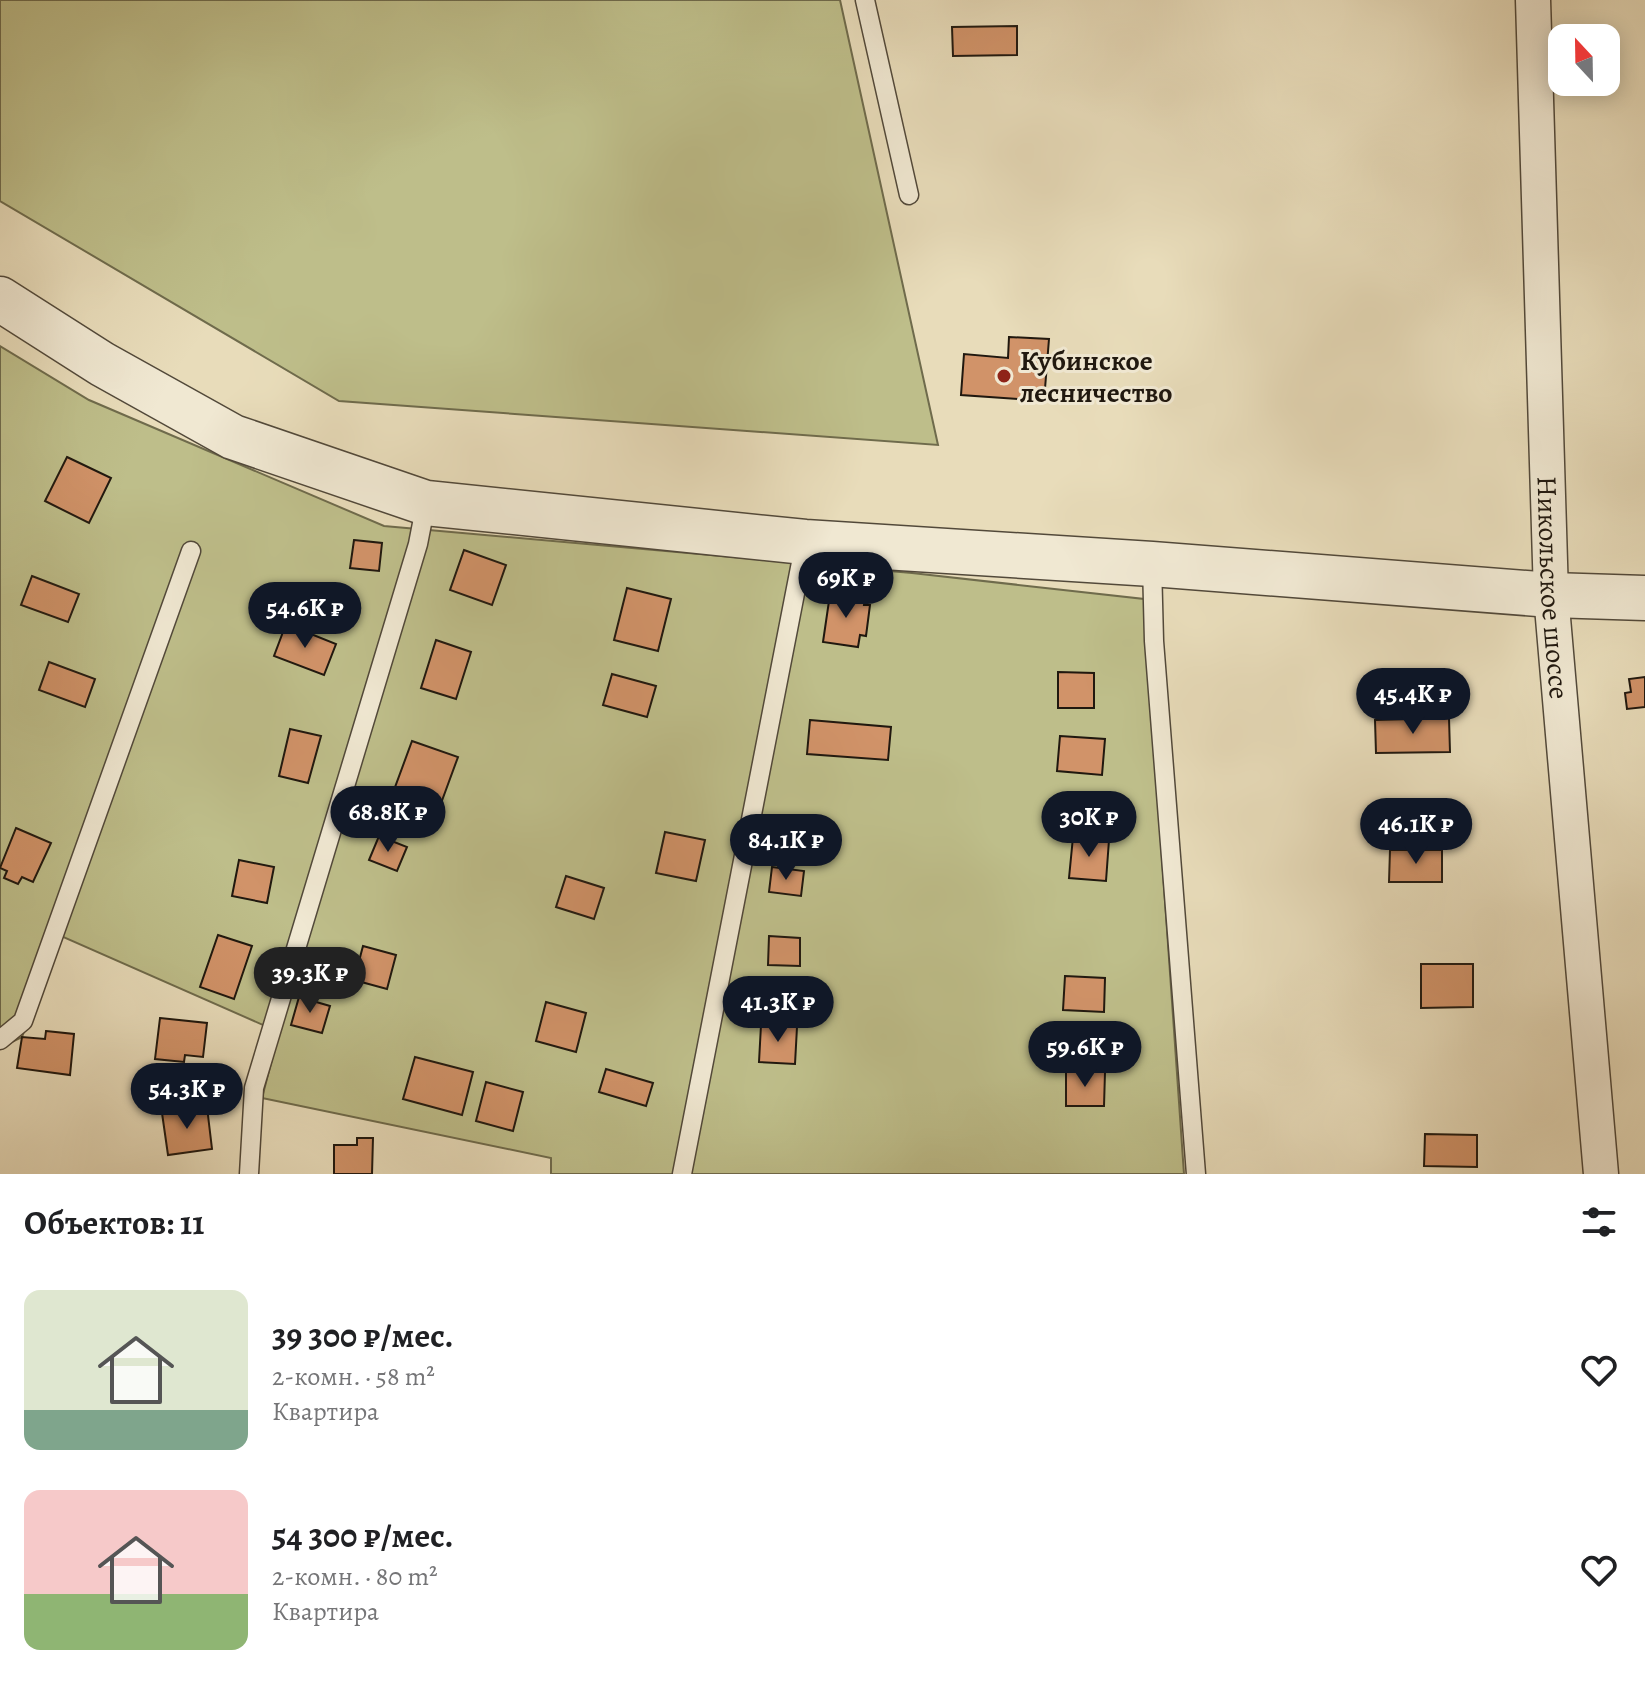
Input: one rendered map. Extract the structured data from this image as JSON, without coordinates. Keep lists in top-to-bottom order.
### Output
{
  "streets": {
    "street": ["Никольское шоссе"]
  },
  "places": ["Кубинское лесничество"],
  "north": "top",
  "page": {
    "price": [
      "69K ₽",
      "54.6K ₽",
      "45.4K ₽",
      "68.8K ₽",
      "30K ₽",
      "46.1K ₽",
      "84.1K ₽",
      "39.3K ₽",
      "41.3K ₽",
      "59.6K ₽",
      "54.3K ₽"
    ],
    "heading": "Объектов: 11",
    "list": [
      {
        "name": "39 300 ₽/мес.",
        "note": "2-комн. · 58 m² · Квартира"
      },
      {
        "name": "54 300 ₽/мес.",
        "note": "2-комн. · 80 m² · Квартира"
      }
    ]
  }
}
